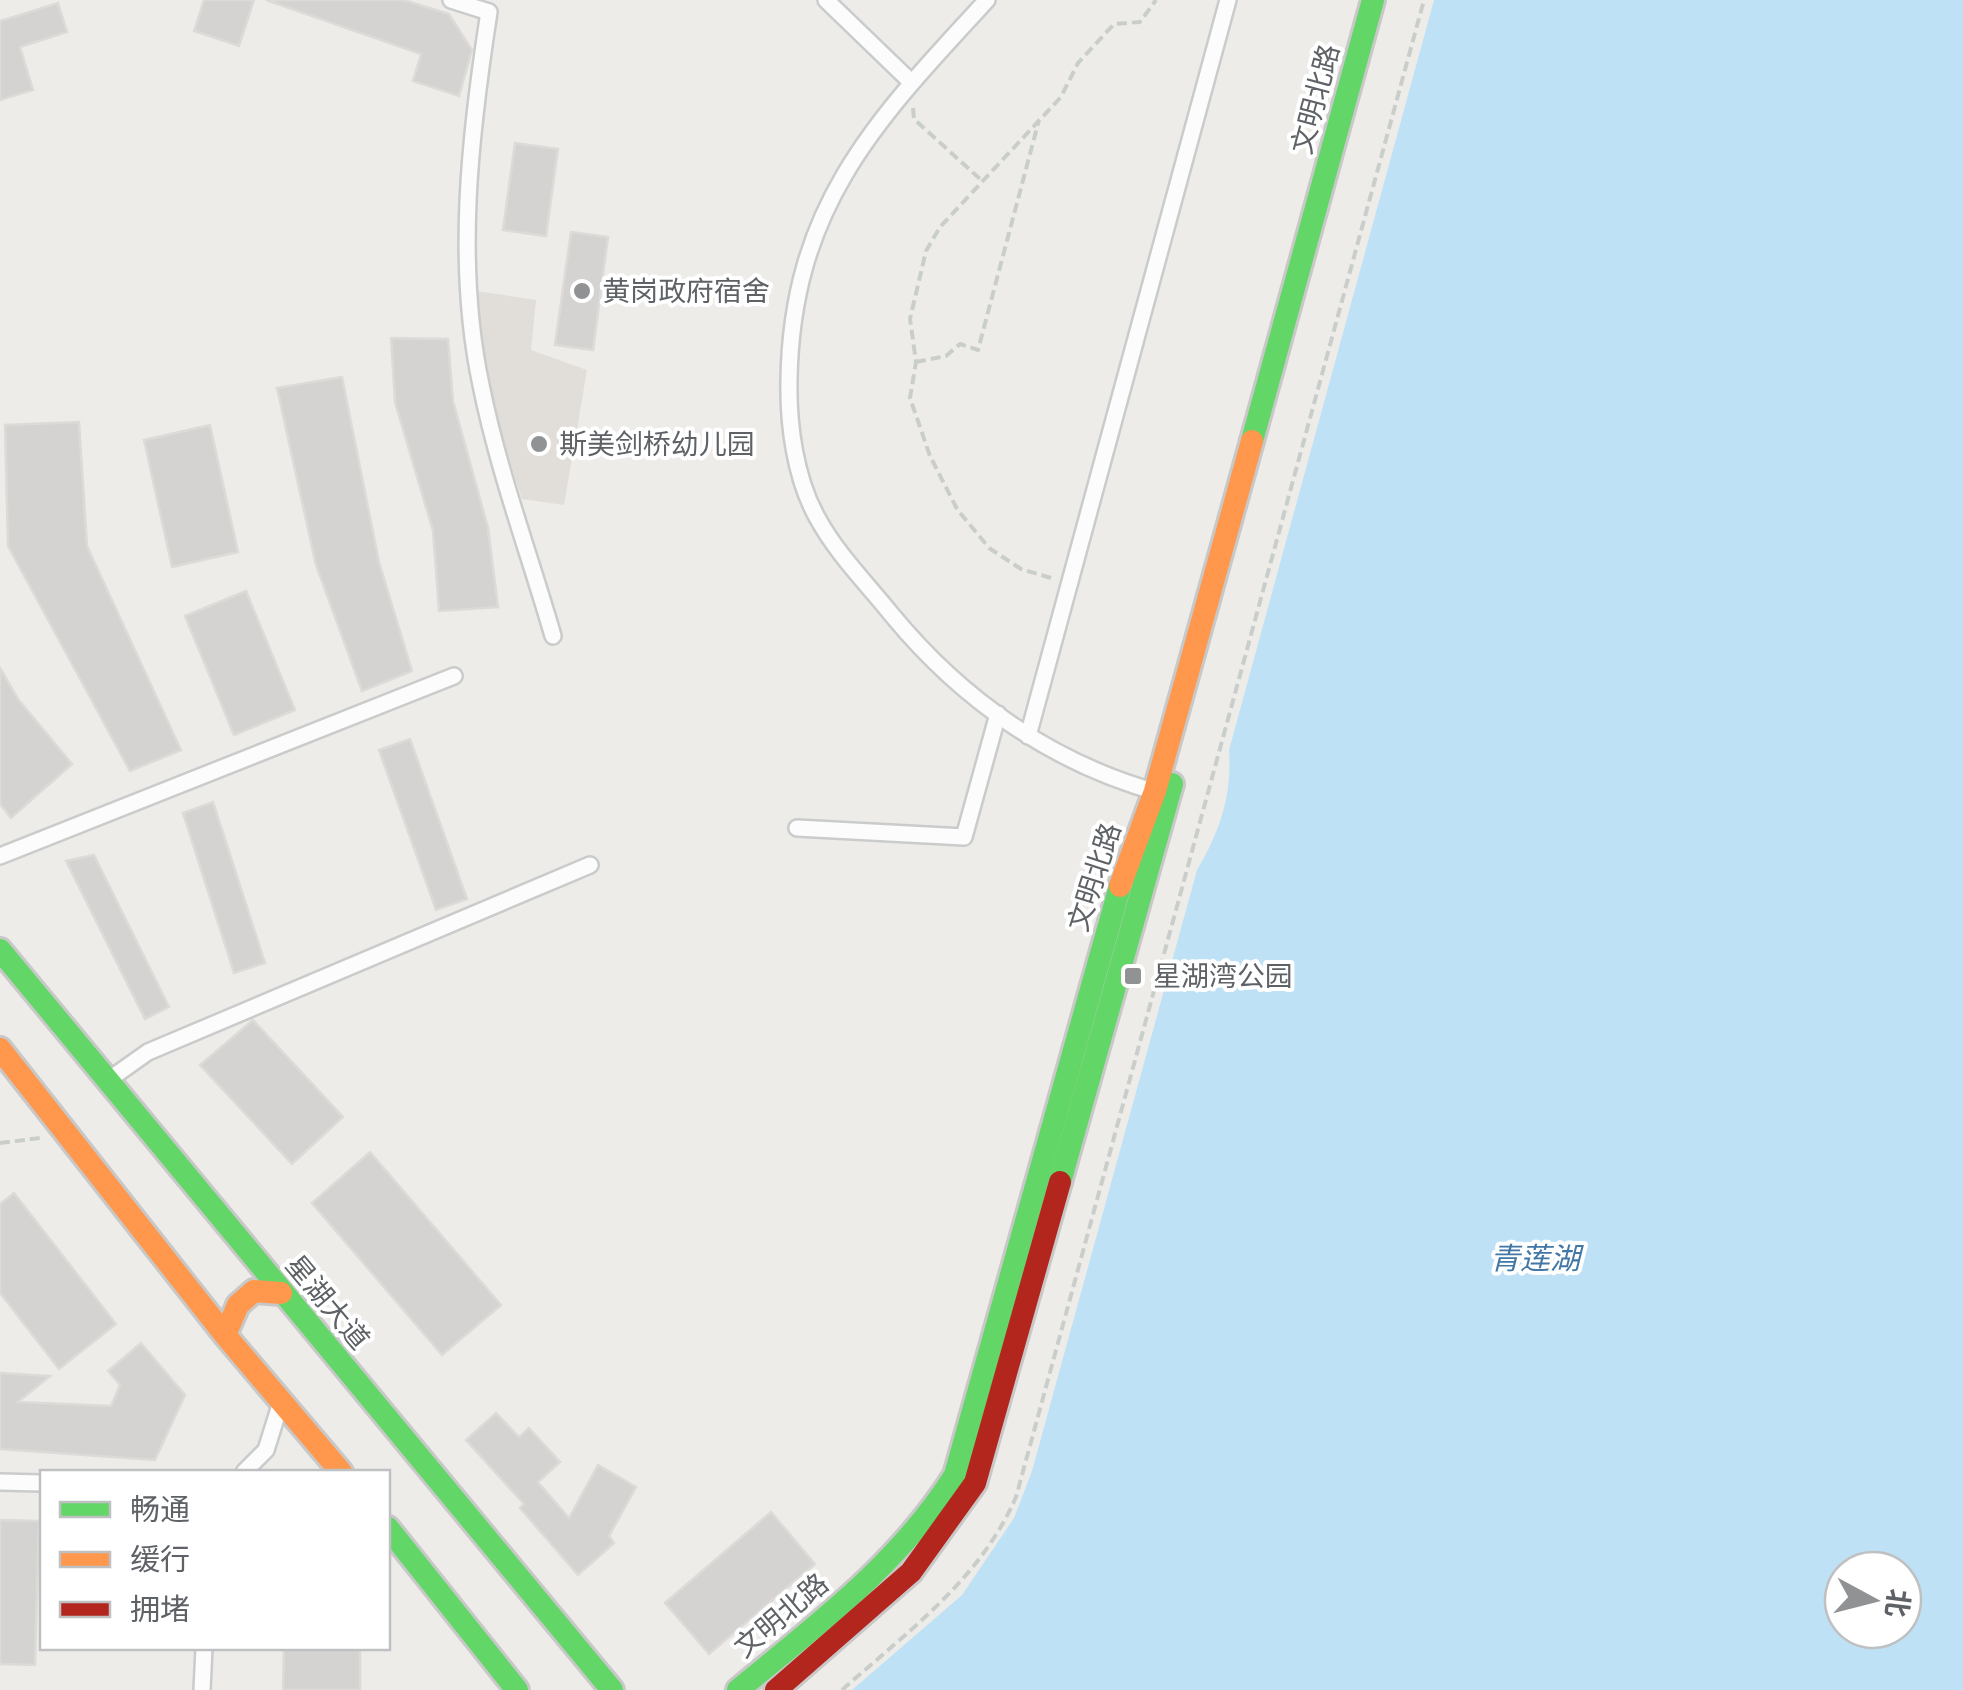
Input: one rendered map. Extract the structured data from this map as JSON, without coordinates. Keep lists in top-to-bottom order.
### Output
{
  "streets": {
    "street": ["文明北路", "星湖大道"]
  },
  "water": ["青莲湖"],
  "places": {
    "other": ["黄岗政府宿舍", "斯美剑桥幼儿园"],
    "transit": ["星湖湾公园"]
  },
  "legend": ["畅通", "缓行", "拥堵"],
  "north": "right"
}
